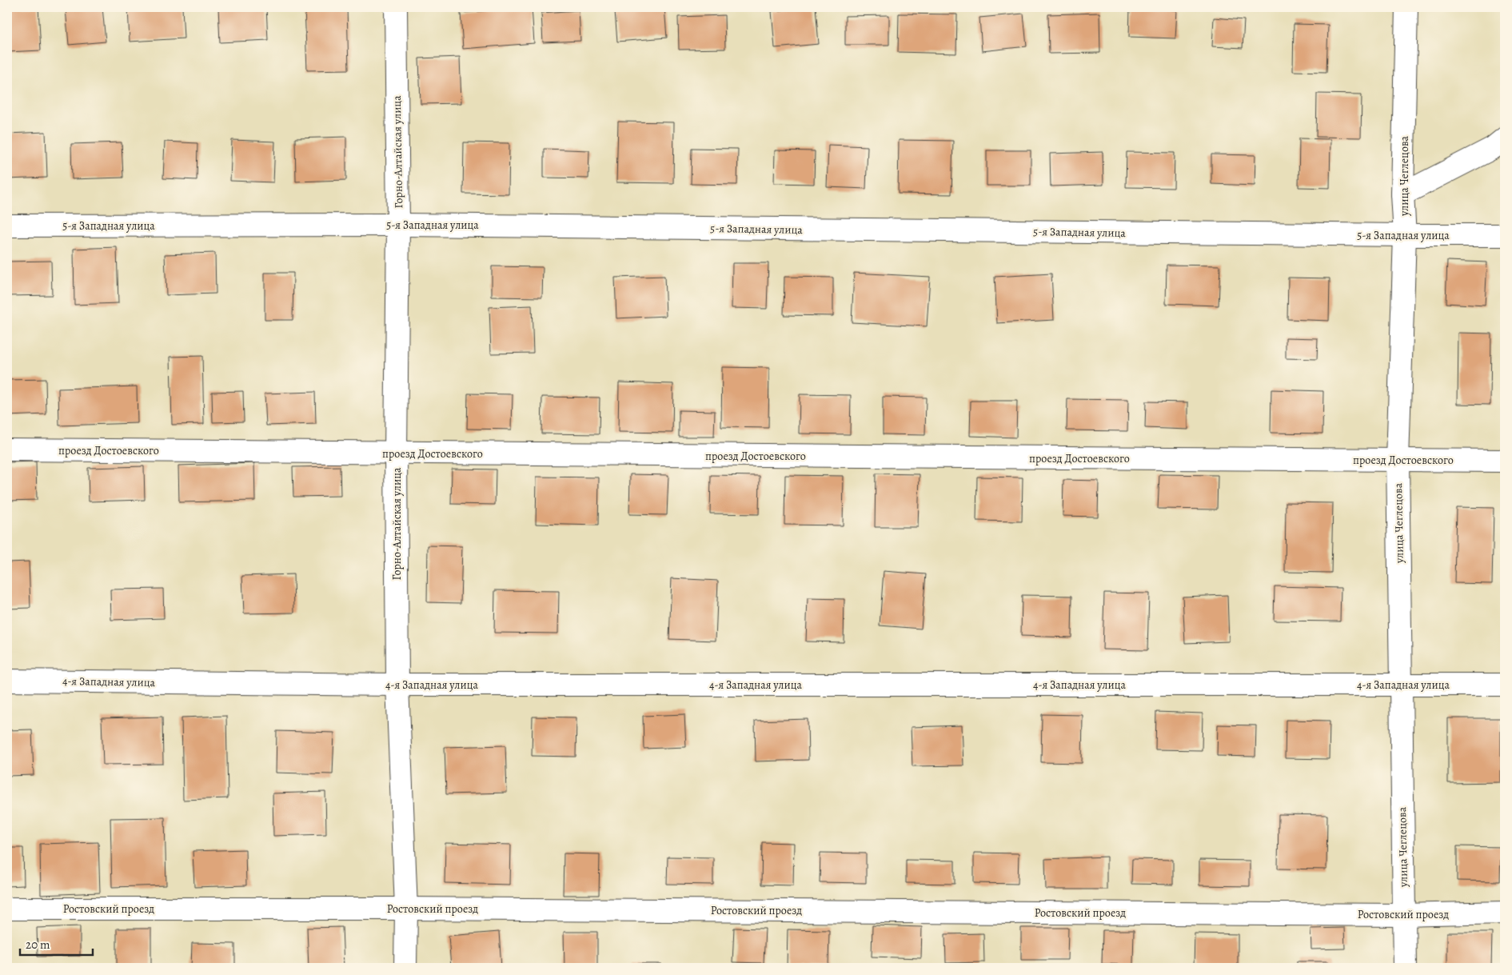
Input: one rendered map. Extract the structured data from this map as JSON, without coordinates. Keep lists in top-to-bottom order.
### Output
{
  "streets": {
    "street": [
      "Горно-Алтайская улица",
      "улица Чеглецова",
      "5-я Западная улица",
      "проезд Достоевского",
      "4-я Западная улица",
      "Ростовский проезд"
    ]
  },
  "crossings": [
    ["Горно-Алтайская улица", "5-я Западная улица"],
    ["Горно-Алтайская улица", "проезд Достоевского"],
    ["Горно-Алтайская улица", "4-я Западная улица"],
    ["Горно-Алтайская улица", "Ростовский проезд"],
    ["улица Чеглецова", "5-я Западная улица"],
    ["улица Чеглецова", "проезд Достоевского"],
    ["улица Чеглецова", "4-я Западная улица"],
    ["улица Чеглецова", "Ростовский проезд"]
  ],
  "scale_bar": "20 m"
}
